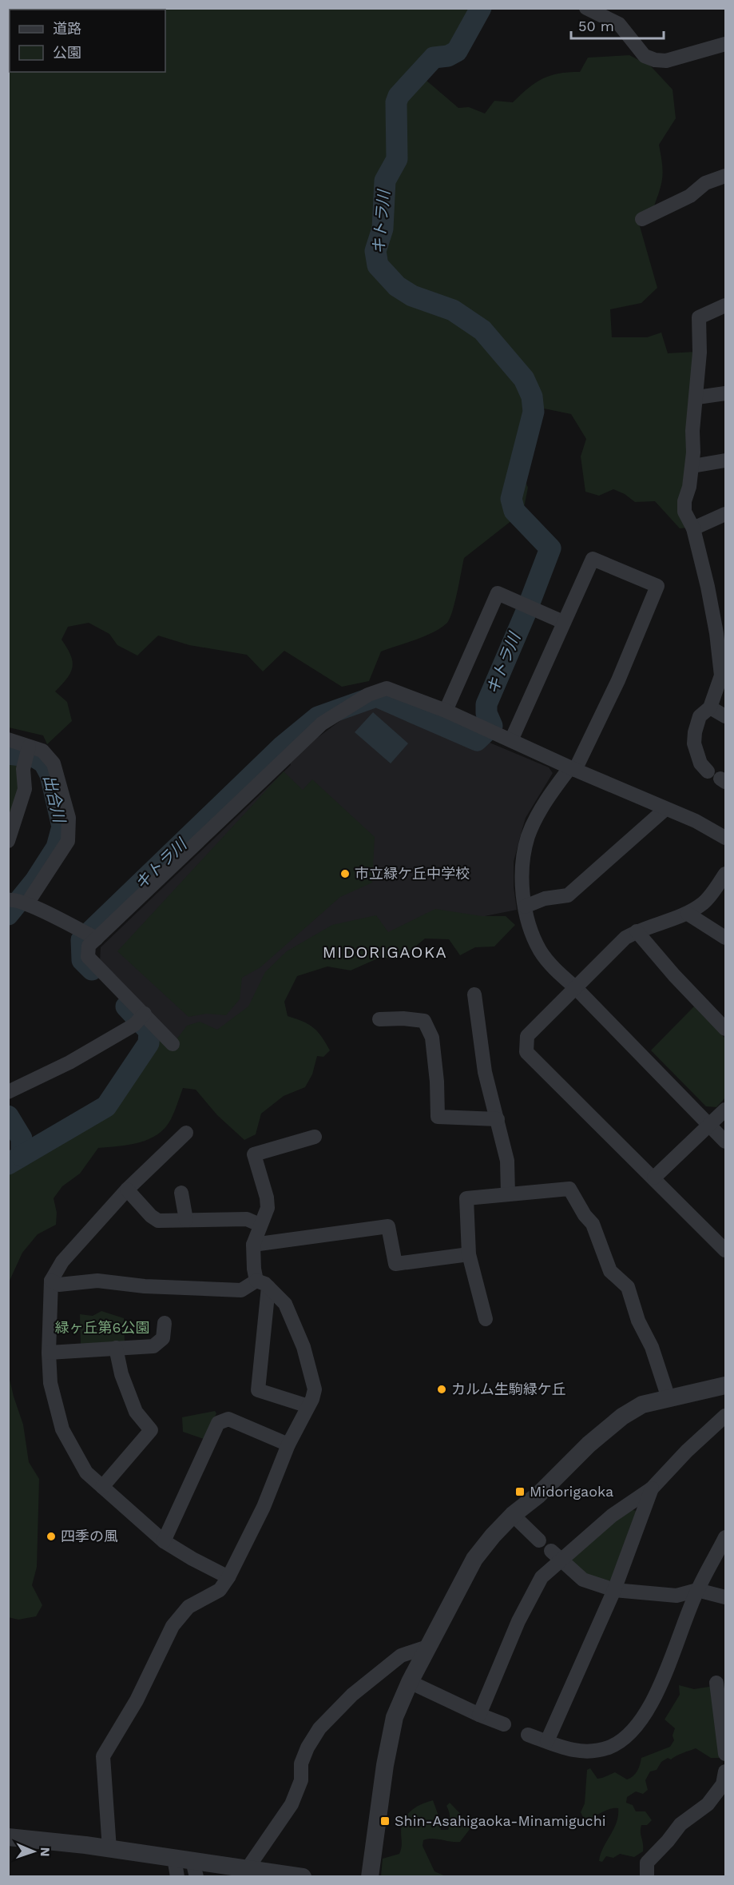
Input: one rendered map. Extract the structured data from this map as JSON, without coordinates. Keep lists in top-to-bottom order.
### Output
{
  "districts": ["MIDORIGAOKA"],
  "water": ["キトラ川", "出合川"],
  "parks": ["緑ヶ丘第6公園"],
  "places": {
    "other": ["市立緑ケ丘中学校", "カルム生駒緑ケ丘", "四季の風"],
    "transit": ["Midorigaoka", "Shin-Asahigaoka-Minamiguchi"]
  },
  "legend": ["道路", "公園"],
  "scale_bar": "50 m",
  "north": "right"
}
